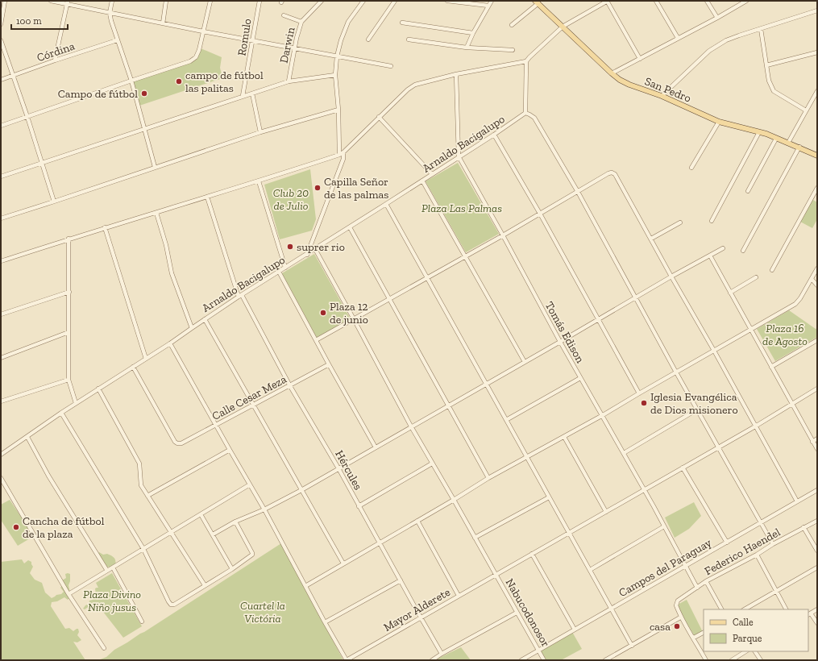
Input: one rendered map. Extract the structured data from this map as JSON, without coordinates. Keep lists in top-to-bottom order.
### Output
{
  "streets": {
    "main road": ["San Pedro"],
    "street": [
      "Romulo",
      "Darwin",
      "Córdina",
      "Arnaldo Bacigalupo",
      "Tomás Edison",
      "Calle Cesar Meza",
      "Hércules",
      "Federico Haendel",
      "Campos del Paraguay",
      "Mayor Alderete",
      "Nabucodonosor"
    ]
  },
  "crossings": [
    ["Arnaldo Bacigalupo", "Tomás Edison"],
    ["Arnaldo Bacigalupo", "Calle Cesar Meza"],
    ["Arnaldo Bacigalupo", "Hércules"],
    ["Arnaldo Bacigalupo", "Nabucodonosor"],
    ["Tomás Edison", "Federico Haendel"],
    ["Tomás Edison", "Campos del Paraguay"],
    ["Tomás Edison", "Mayor Alderete"],
    ["Calle Cesar Meza", "Hércules"],
    ["Hércules", "Mayor Alderete"],
    ["Campos del Paraguay", "Nabucodonosor"],
    ["Mayor Alderete", "Nabucodonosor"]
  ],
  "parks": [
    "Club 20 de Julio",
    "Plaza Las Palmas",
    "Plaza 16 de Agosto",
    "Plaza Divino Niño jusus",
    "Cuartel la Victória"
  ],
  "places": [
    "campo de fútbol las palitas",
    "Campo de fútbol",
    "Capilla Señor de las palmas",
    "suprer rio",
    "Plaza 12 de junio",
    "Iglesia Evangélica de Dios misionero",
    "Cancha de fútbol de la plaza",
    "casa"
  ],
  "legend": ["Calle", "Parque"],
  "scale_bar": "100 m"
}
